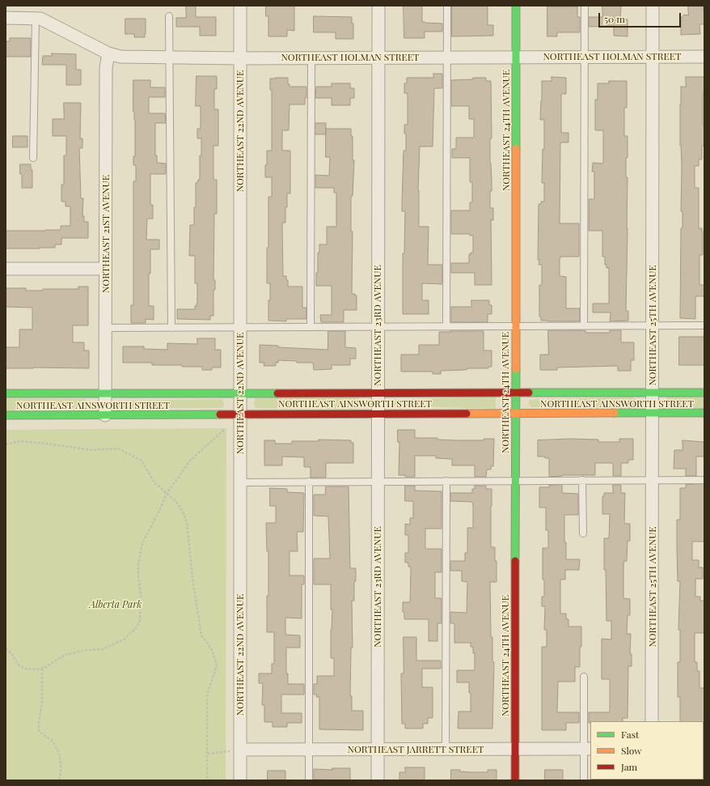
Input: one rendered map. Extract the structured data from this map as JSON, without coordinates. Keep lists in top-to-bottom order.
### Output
{
  "streets": {
    "street": [
      "NORTHEAST HOLMAN STREET",
      "NORTHEAST 24TH AVENUE",
      "NORTHEAST 22ND AVENUE",
      "NORTHEAST 21ST AVENUE",
      "NORTHEAST 23RD AVENUE",
      "NORTHEAST 25TH AVENUE",
      "NORTHEAST AINSWORTH STREET",
      "NORTHEAST JARRETT STREET"
    ]
  },
  "crossings": [
    ["NORTHEAST HOLMAN STREET", "NORTHEAST 24TH AVENUE"],
    ["NORTHEAST HOLMAN STREET", "NORTHEAST 22ND AVENUE"],
    ["NORTHEAST HOLMAN STREET", "NORTHEAST 21ST AVENUE"],
    ["NORTHEAST HOLMAN STREET", "NORTHEAST 23RD AVENUE"],
    ["NORTHEAST HOLMAN STREET", "NORTHEAST 25TH AVENUE"],
    ["NORTHEAST 24TH AVENUE", "NORTHEAST AINSWORTH STREET"],
    ["NORTHEAST 24TH AVENUE", "NORTHEAST JARRETT STREET"],
    ["NORTHEAST 22ND AVENUE", "NORTHEAST AINSWORTH STREET"],
    ["NORTHEAST 22ND AVENUE", "NORTHEAST JARRETT STREET"],
    ["NORTHEAST 21ST AVENUE", "NORTHEAST AINSWORTH STREET"],
    ["NORTHEAST 23RD AVENUE", "NORTHEAST AINSWORTH STREET"],
    ["NORTHEAST 23RD AVENUE", "NORTHEAST JARRETT STREET"],
    ["NORTHEAST 25TH AVENUE", "NORTHEAST AINSWORTH STREET"]
  ],
  "parks": ["Alberta Park"],
  "legend": ["Fast", "Slow", "Jam"],
  "scale_bar": "50 m"
}
